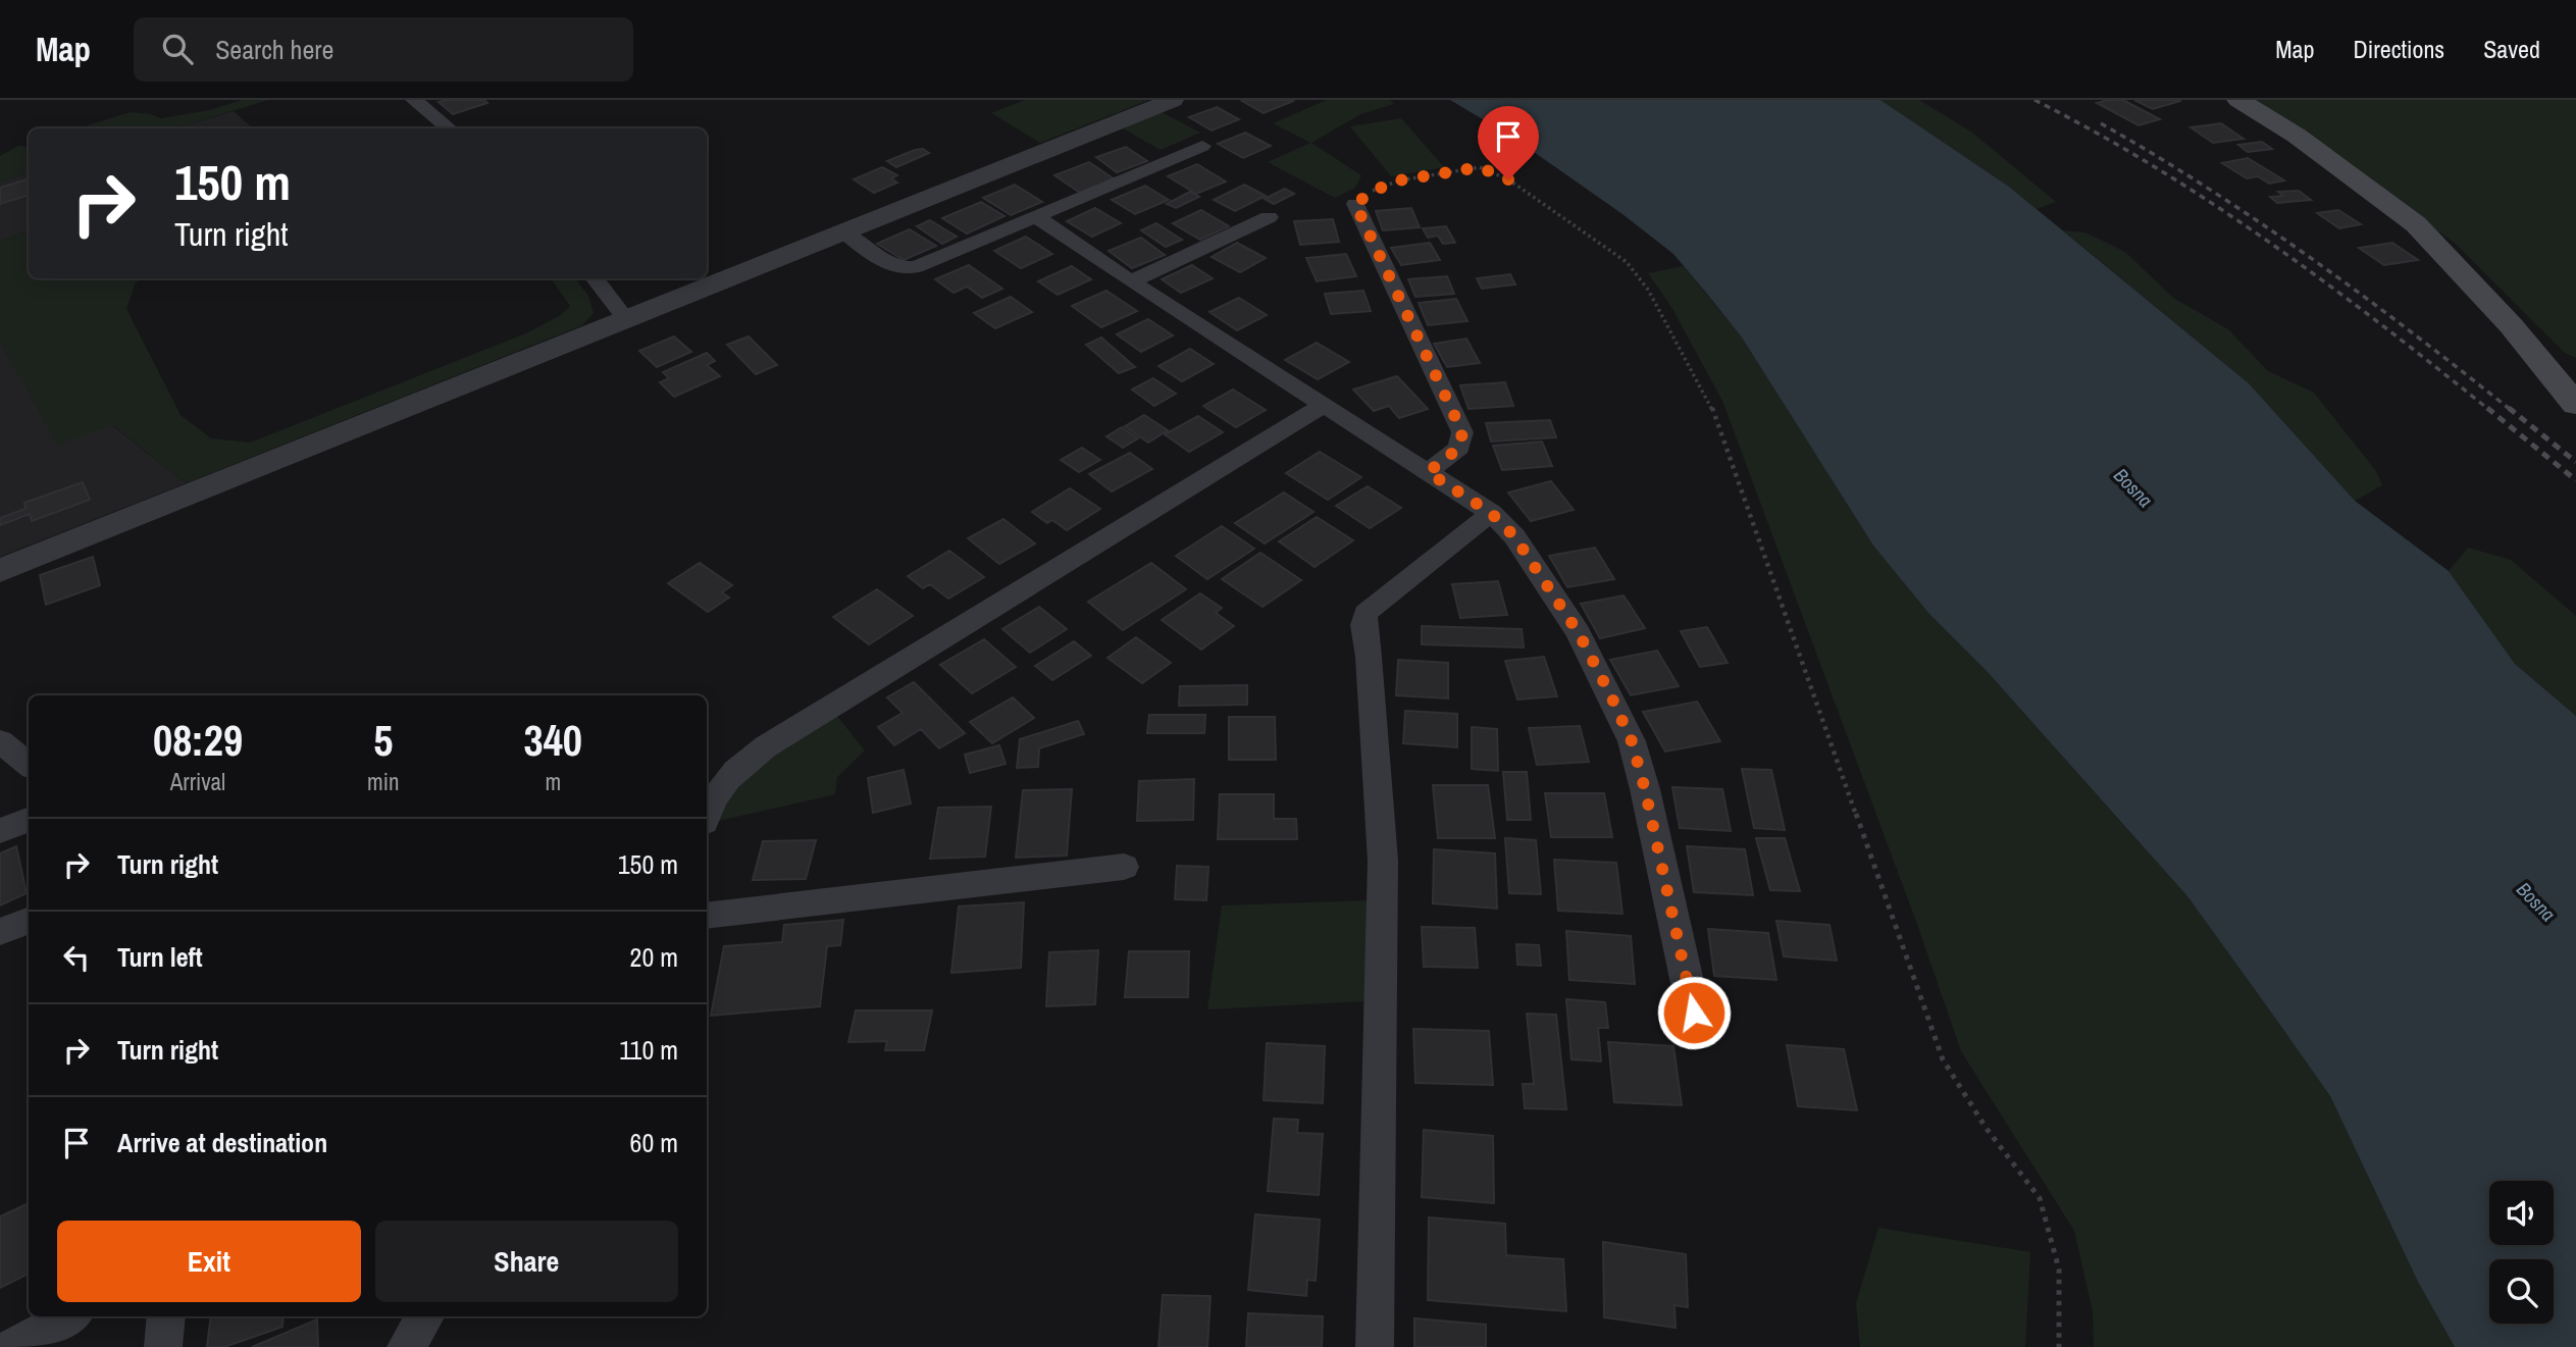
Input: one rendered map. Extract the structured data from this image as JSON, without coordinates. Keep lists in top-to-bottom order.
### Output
{
  "water": ["Bosna"],
  "page": {
    "header": "Map",
    "search": "Search here",
    "nav": ["Map", "Directions", "Saved"],
    "turn": ["150 m", "Turn right"],
    "eta": [
      "08:29",
      "Arrival",
      "5",
      "min",
      "340",
      "m"
    ],
    "list": [
      {
        "name": "Turn right",
        "value": "150 m"
      },
      {
        "name": "Turn left",
        "value": "20 m"
      },
      {
        "name": "Turn right",
        "value": "110 m"
      },
      {
        "name": "Arrive at destination",
        "value": "60 m"
      }
    ],
    "buttons": ["Exit", "Share"]
  }
}
